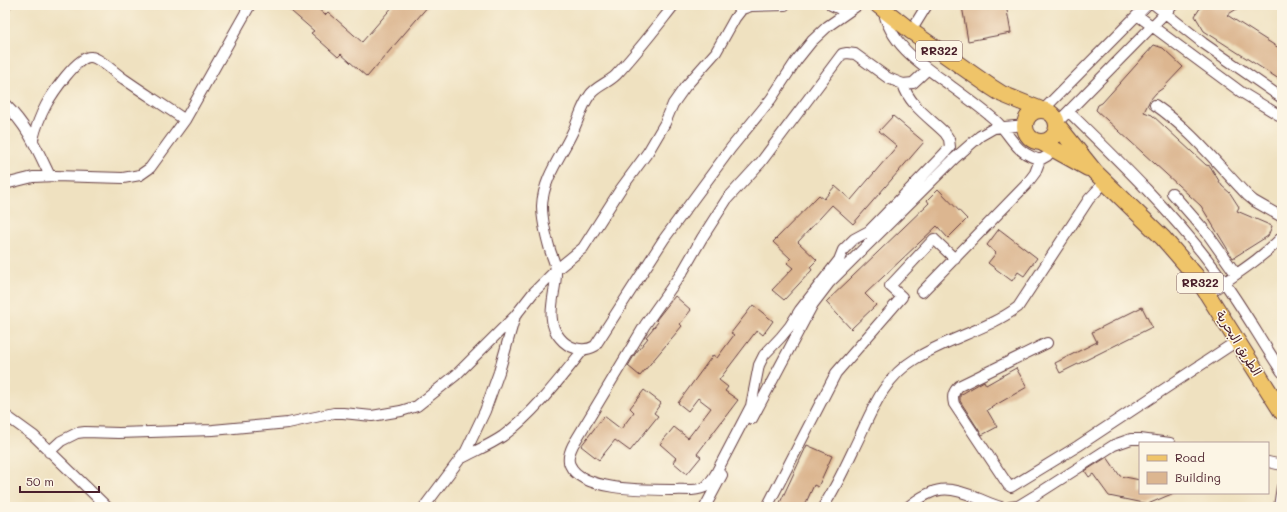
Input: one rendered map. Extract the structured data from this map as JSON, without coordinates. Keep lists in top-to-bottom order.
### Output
{
  "streets": {
    "main road": ["RR322", "الطريق البحرية"]
  },
  "crossings": [
    ["RR322", "الطريق البحرية"]
  ],
  "legend": ["Road", "Building"],
  "scale_bar": "50 m"
}
